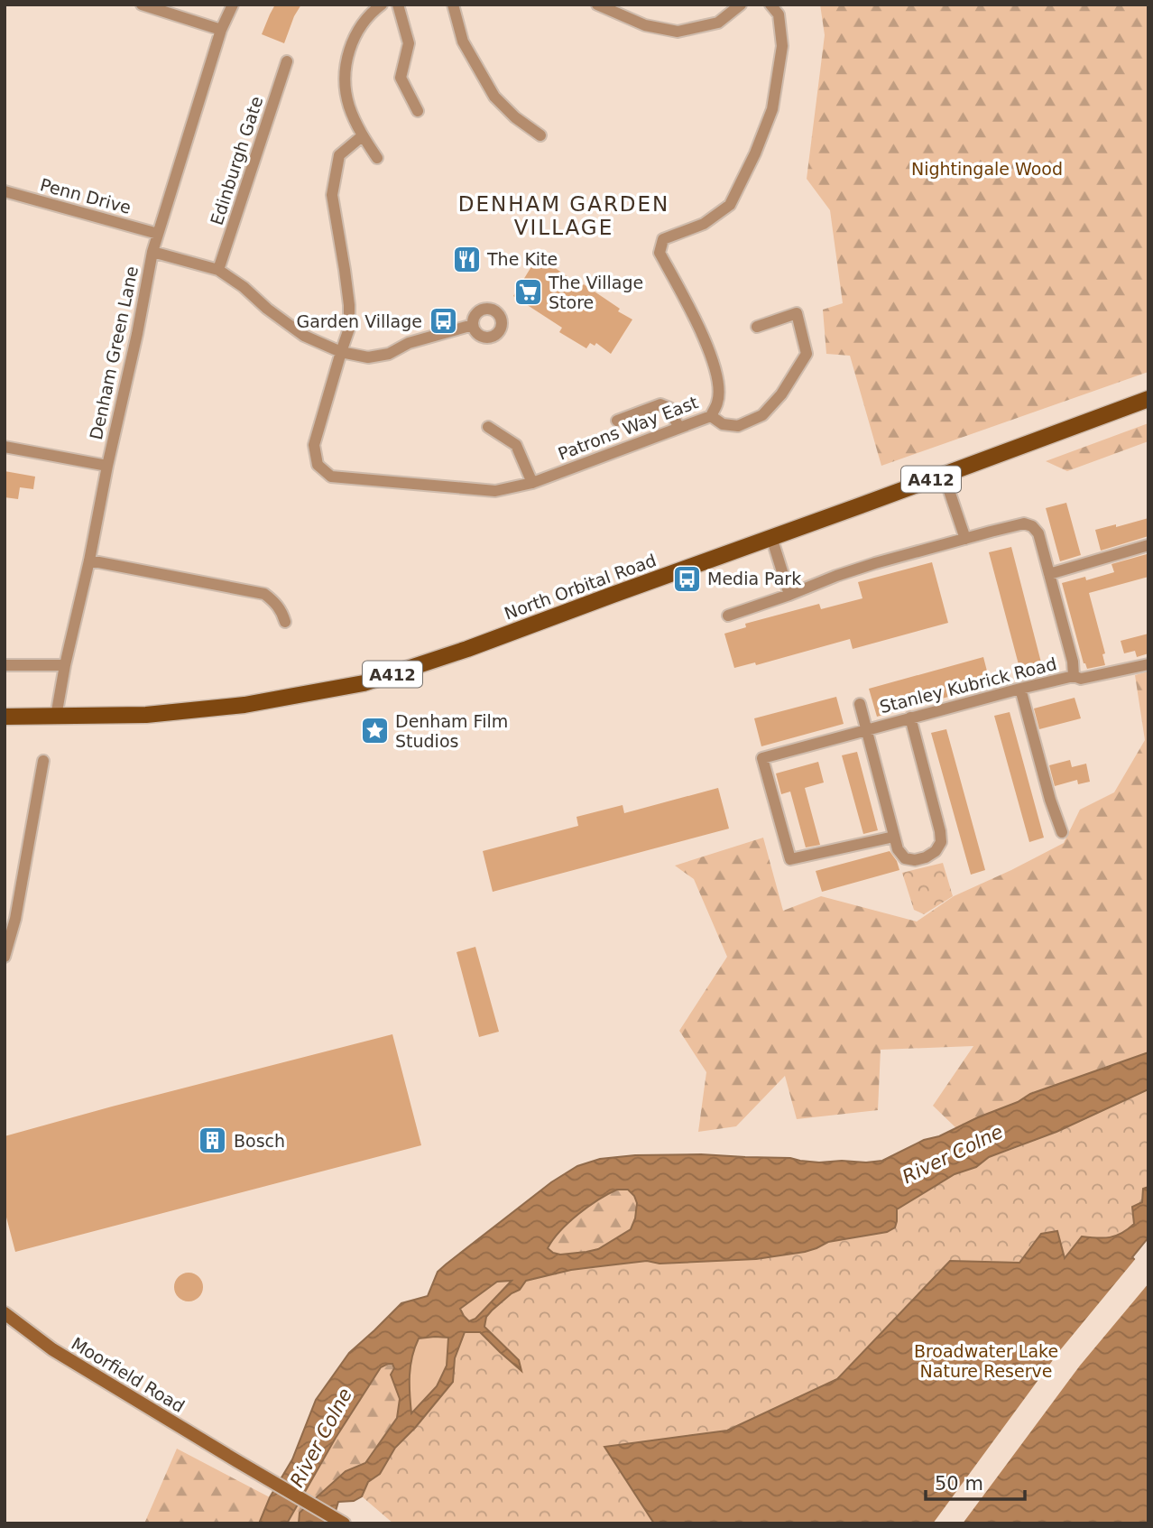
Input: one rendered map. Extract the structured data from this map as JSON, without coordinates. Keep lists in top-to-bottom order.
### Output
{
  "streets": {
    "main road": ["A412", "North Orbital Road"],
    "street": [
      "Edinburgh Gate",
      "Penn Drive",
      "Denham Green Lane",
      "Patrons Way East",
      "Stanley Kubrick Road",
      "Moorfield Road"
    ]
  },
  "crossings": [
    ["Penn Drive", "Denham Green Lane"],
    ["Denham Green Lane", "North Orbital Road"]
  ],
  "districts": ["DENHAM GARDEN VILLAGE"],
  "water": ["River Colne"],
  "parks": ["Nightingale Wood", "Broadwater Lake Nature Reserve"],
  "places": {
    "restaurant": ["The Kite"],
    "supermarket": ["The Village Store"],
    "bus stop": ["Garden Village", "Media Park"],
    "place": ["Denham Film Studios"],
    "building": ["Bosch"]
  },
  "scale_bar": "50 m"
}
